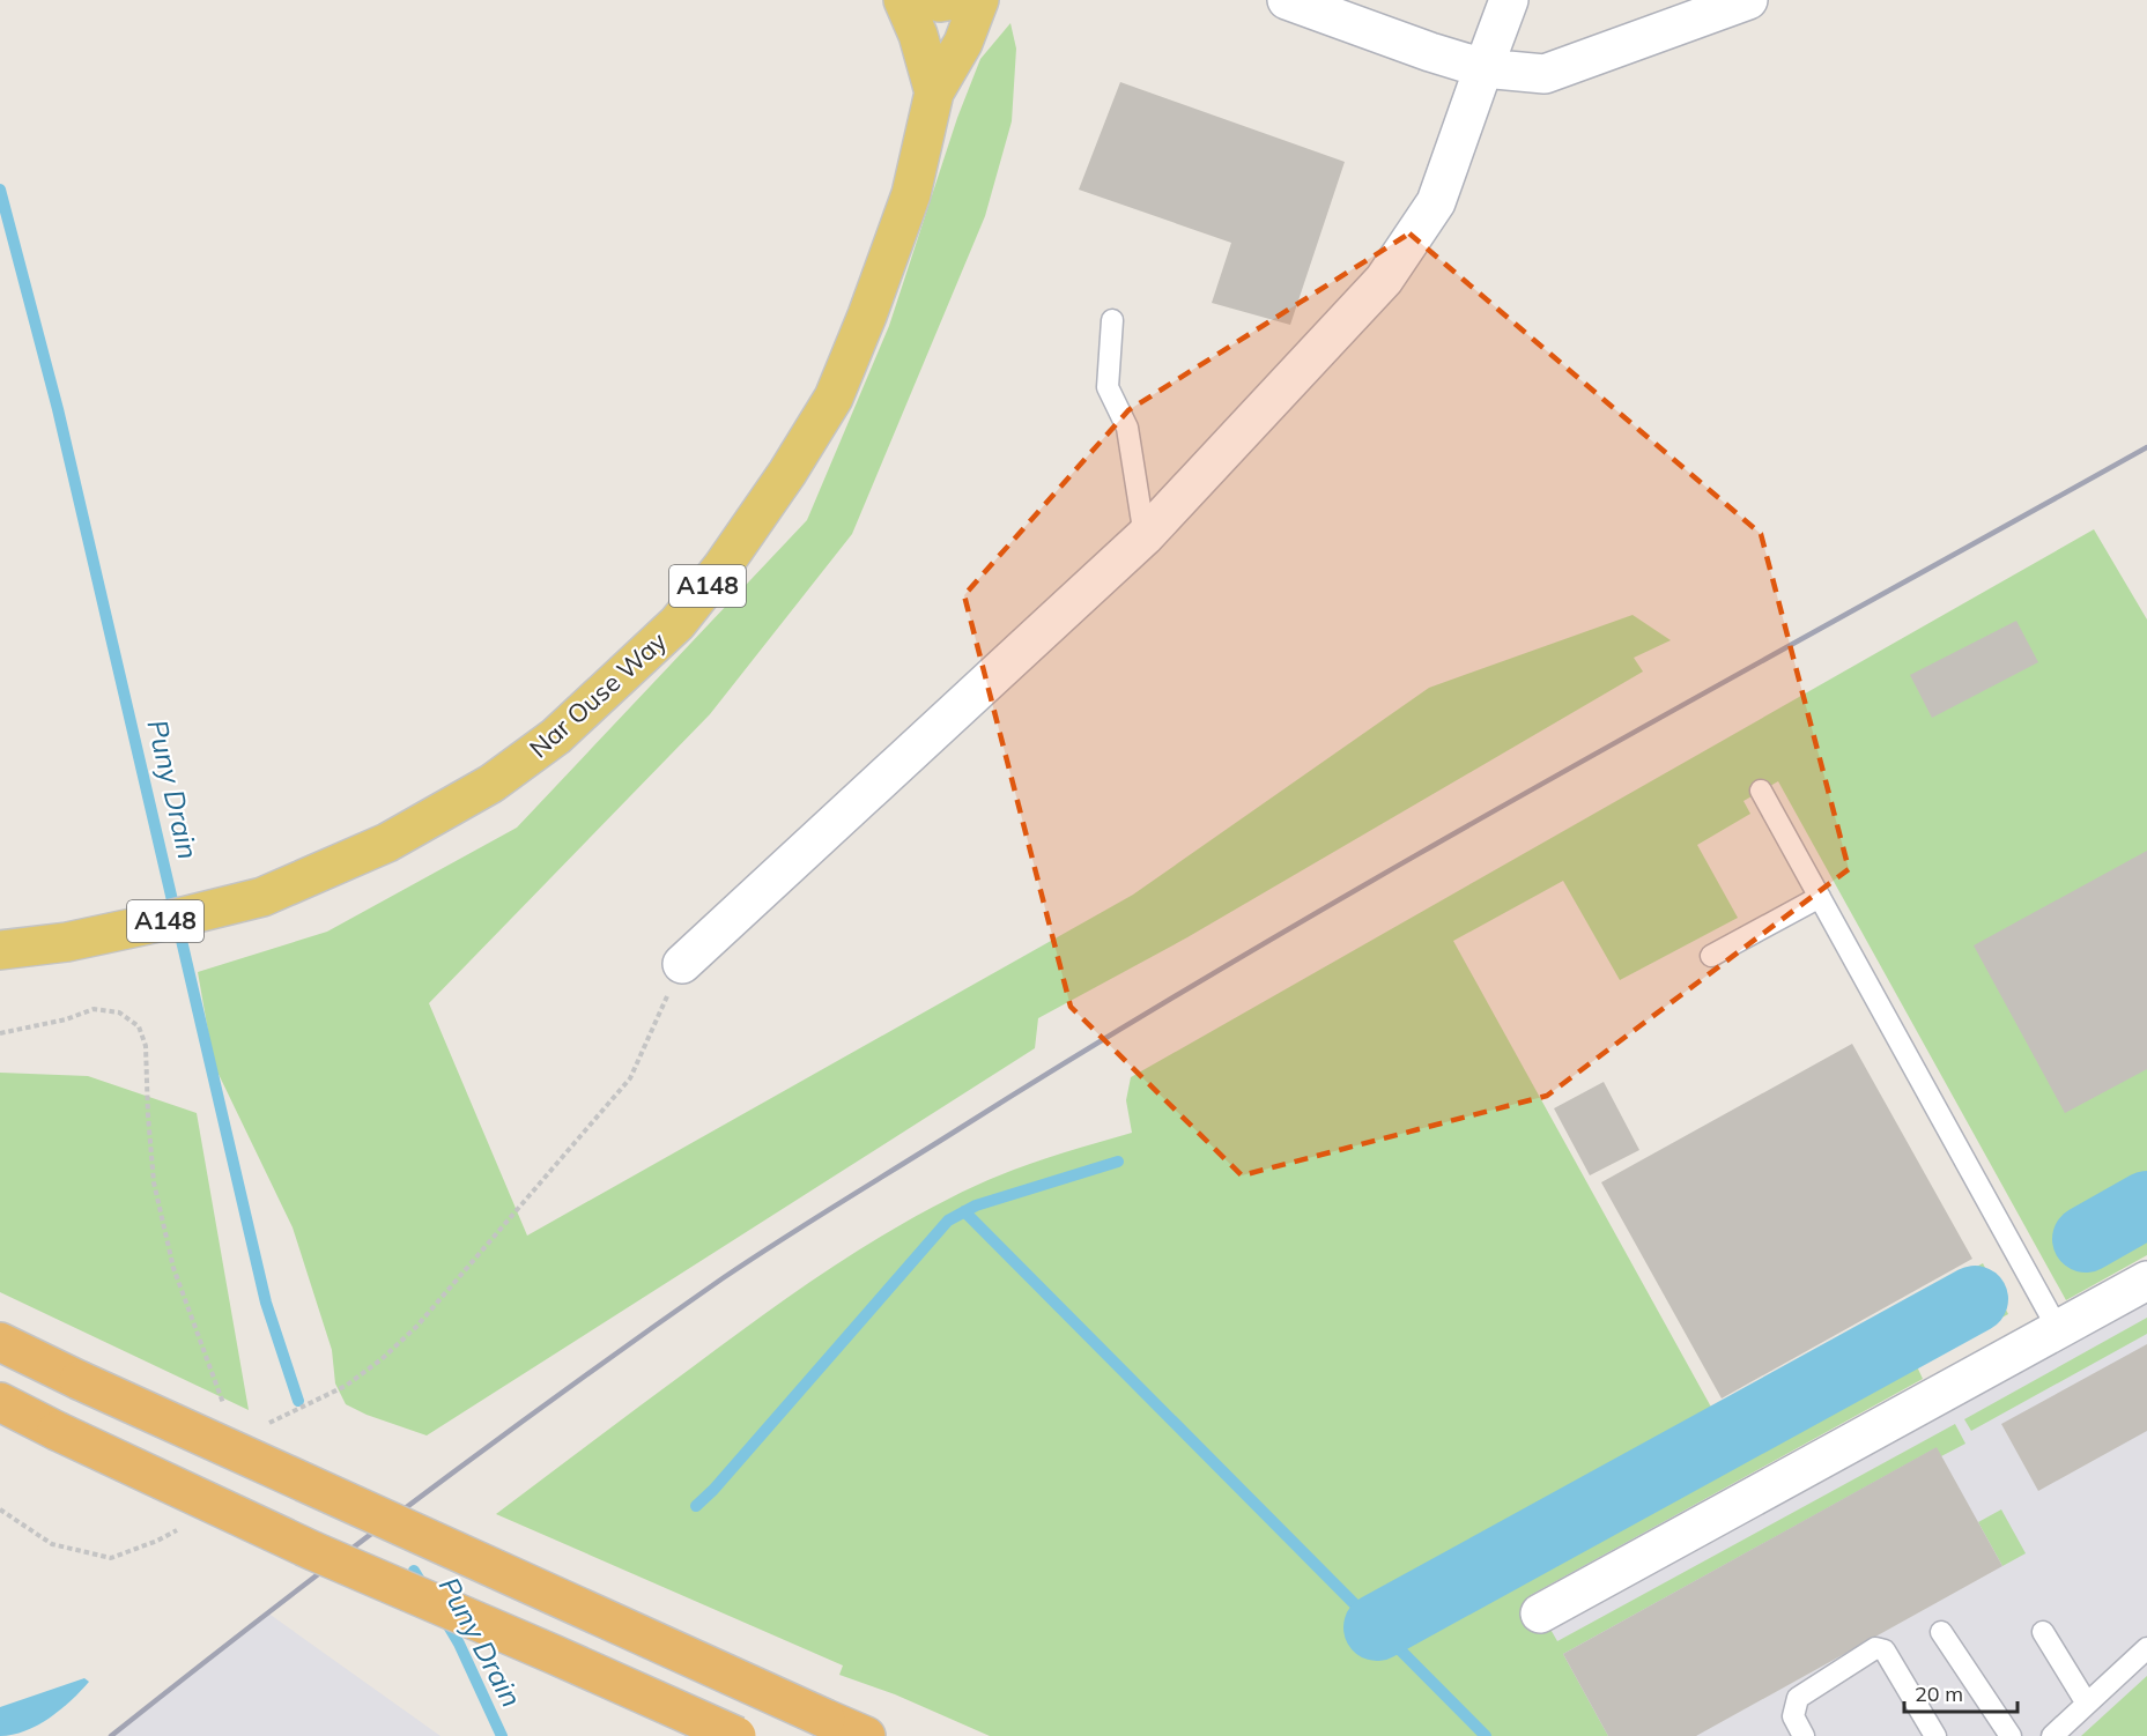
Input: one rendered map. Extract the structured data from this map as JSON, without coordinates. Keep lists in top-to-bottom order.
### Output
{
  "streets": {
    "main road": ["A148", "Nar Ouse Way"]
  },
  "water": ["Puny Drain"],
  "scale_bar": "20 m"
}
